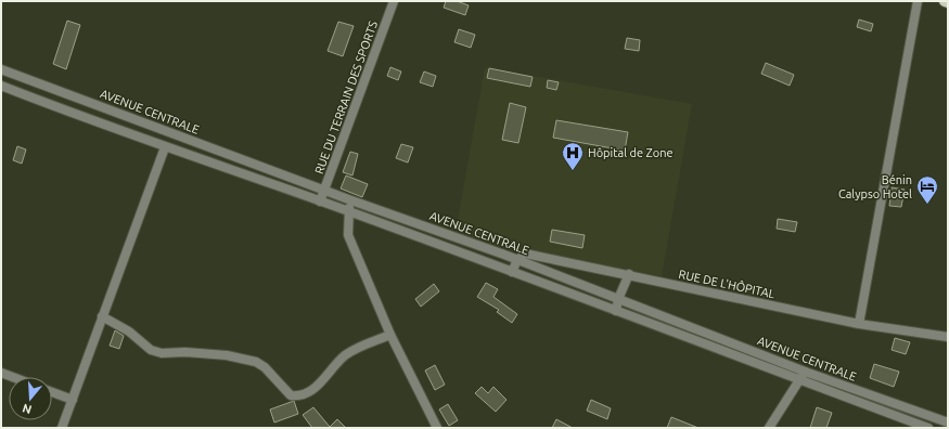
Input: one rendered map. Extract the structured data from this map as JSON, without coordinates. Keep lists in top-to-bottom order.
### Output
{
  "streets": {
    "street": ["RUE DU TERRAIN DES SPORTS", "AVENUE CENTRALE", "RUE DE L'HÔPITAL"]
  },
  "crossings": [
    ["RUE DU TERRAIN DES SPORTS", "AVENUE CENTRALE"],
    ["AVENUE CENTRALE", "RUE DE L'HÔPITAL"]
  ],
  "places": {
    "hospital": ["Hôpital de Zone"],
    "hotel": ["Bénin Calypso Hotel"]
  },
  "north": "bottom"
}
